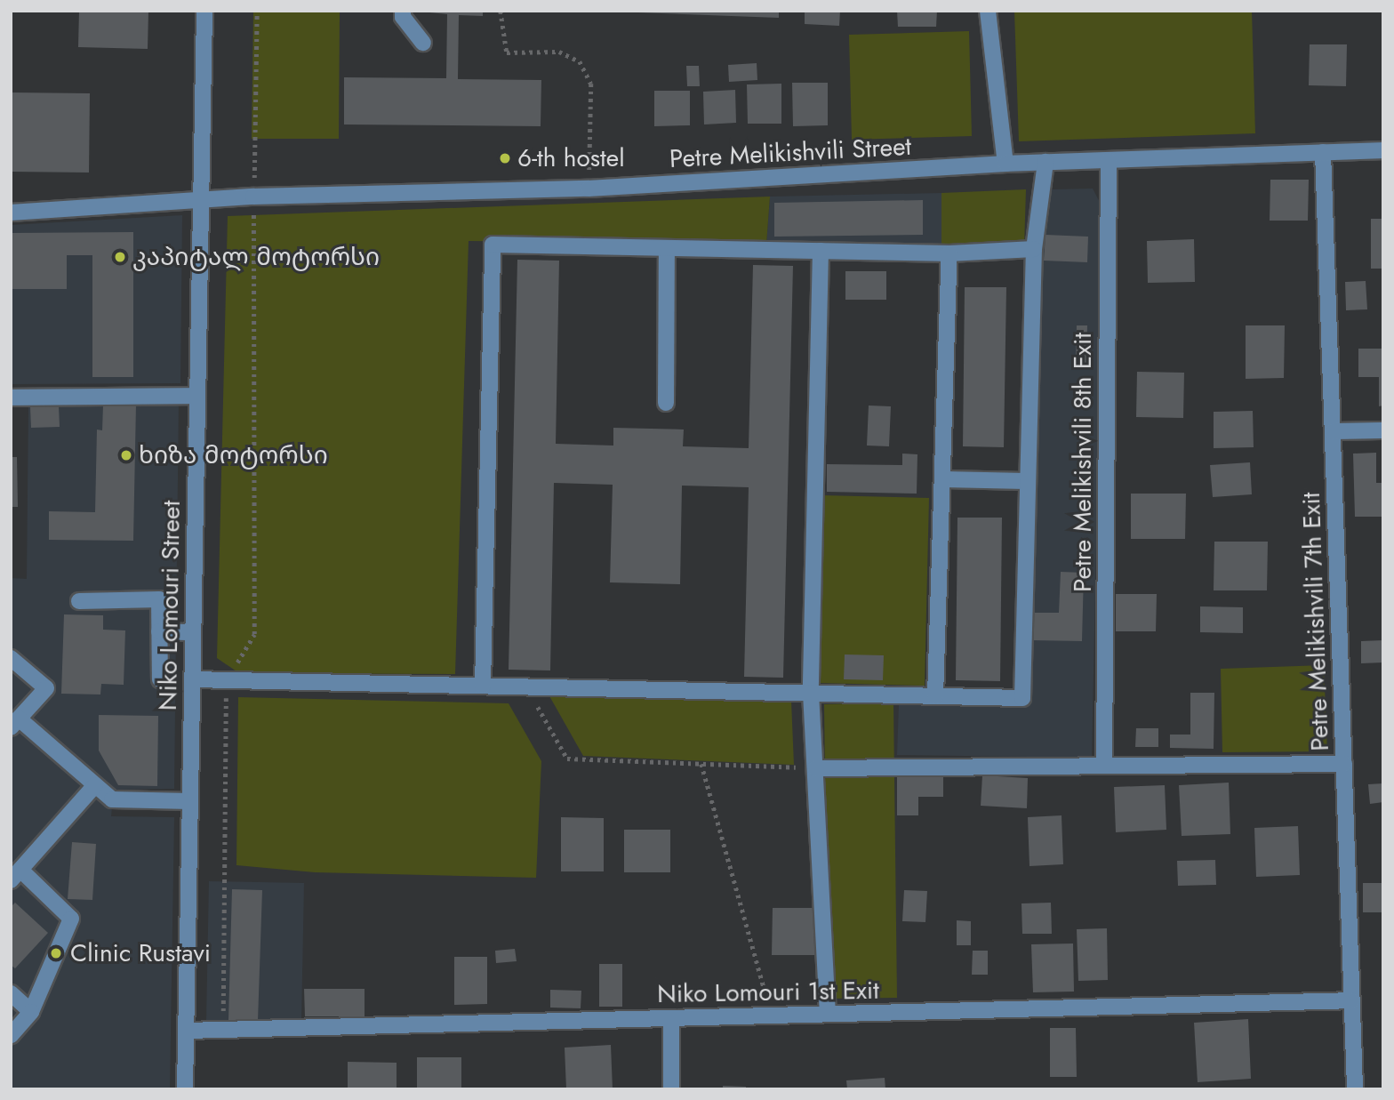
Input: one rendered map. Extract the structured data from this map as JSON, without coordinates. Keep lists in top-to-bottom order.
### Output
{
  "streets": {
    "street": [
      "Petre Melikishvili Street",
      "Petre Melikishvili 8th Exit",
      "Niko Lomouri Street",
      "Petre Melikishvili 7th Exit",
      "Niko Lomouri 1st Exit"
    ]
  },
  "crossings": [
    ["Petre Melikishvili Street", "Petre Melikishvili 8th Exit"],
    ["Petre Melikishvili Street", "Niko Lomouri Street"],
    ["Petre Melikishvili Street", "Petre Melikishvili 7th Exit"],
    ["Niko Lomouri Street", "Niko Lomouri 1st Exit"],
    ["Petre Melikishvili 7th Exit", "Niko Lomouri 1st Exit"]
  ],
  "places": [
    "6-th hostel",
    "კაპიტალ მოტორსი",
    "ხიზა მოტორსი",
    "Clinic Rustavi"
  ]
}
